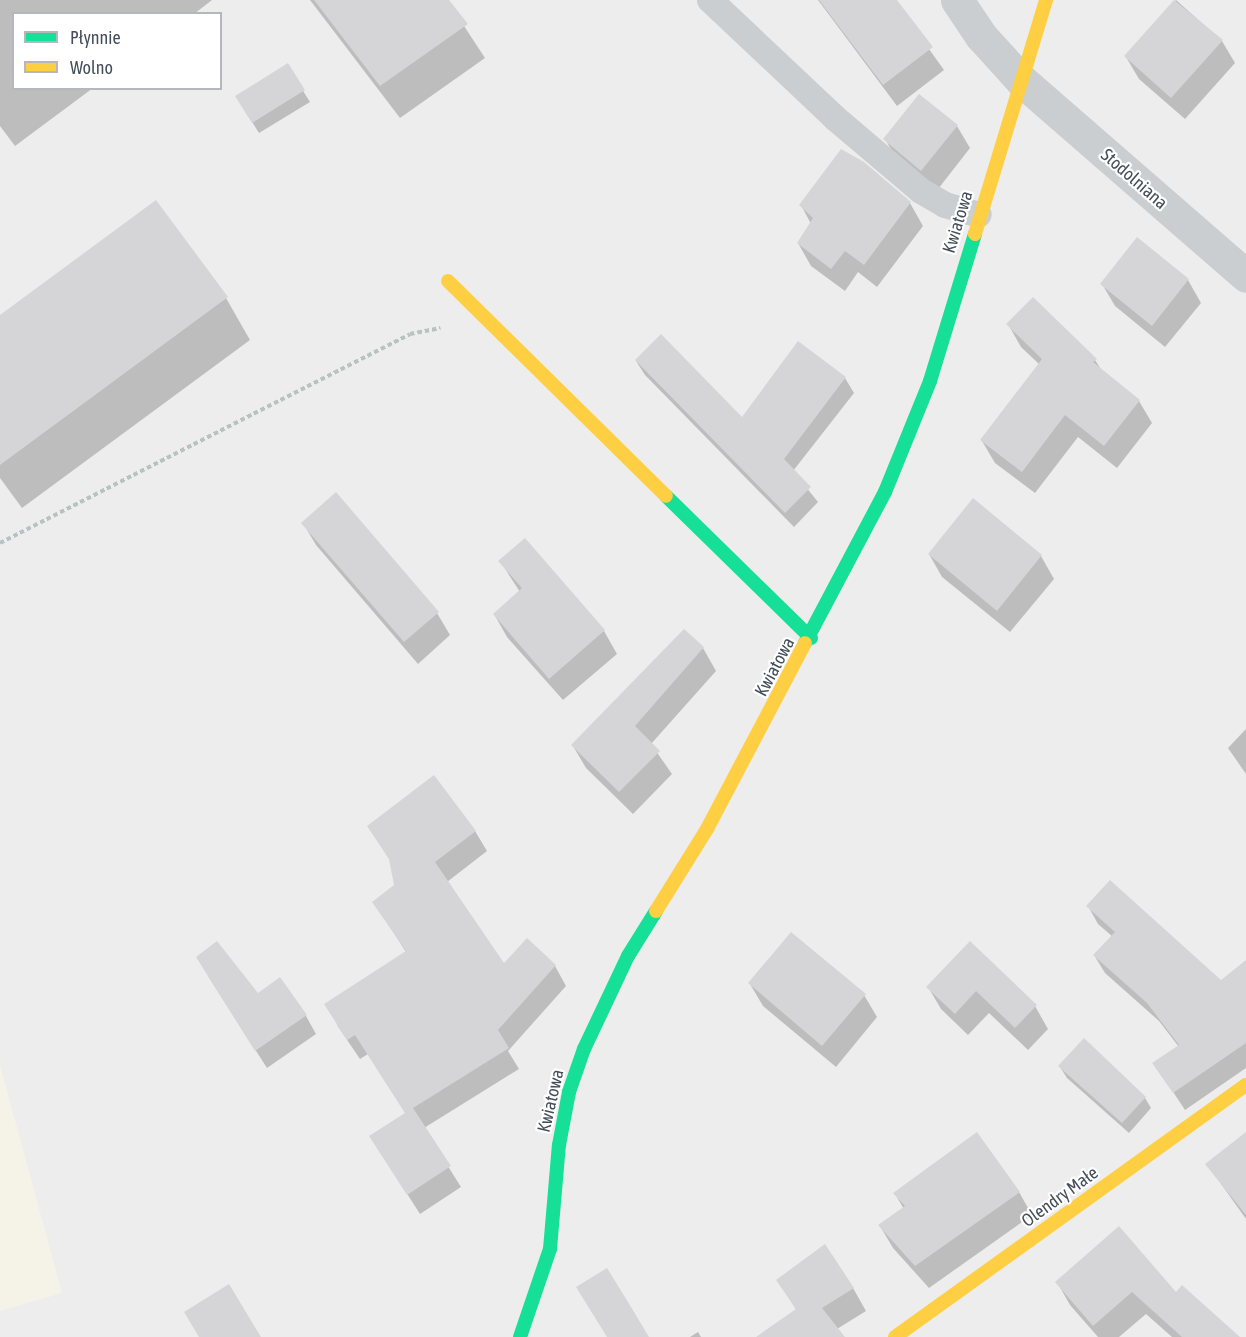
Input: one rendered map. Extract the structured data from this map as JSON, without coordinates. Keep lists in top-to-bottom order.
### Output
{
  "streets": {
    "street": ["Stodolniana", "Kwiatowa", "Olendry Małe"]
  },
  "crossings": [
    ["Stodolniana", "Kwiatowa"]
  ],
  "legend": ["Płynnie", "Wolno"]
}
